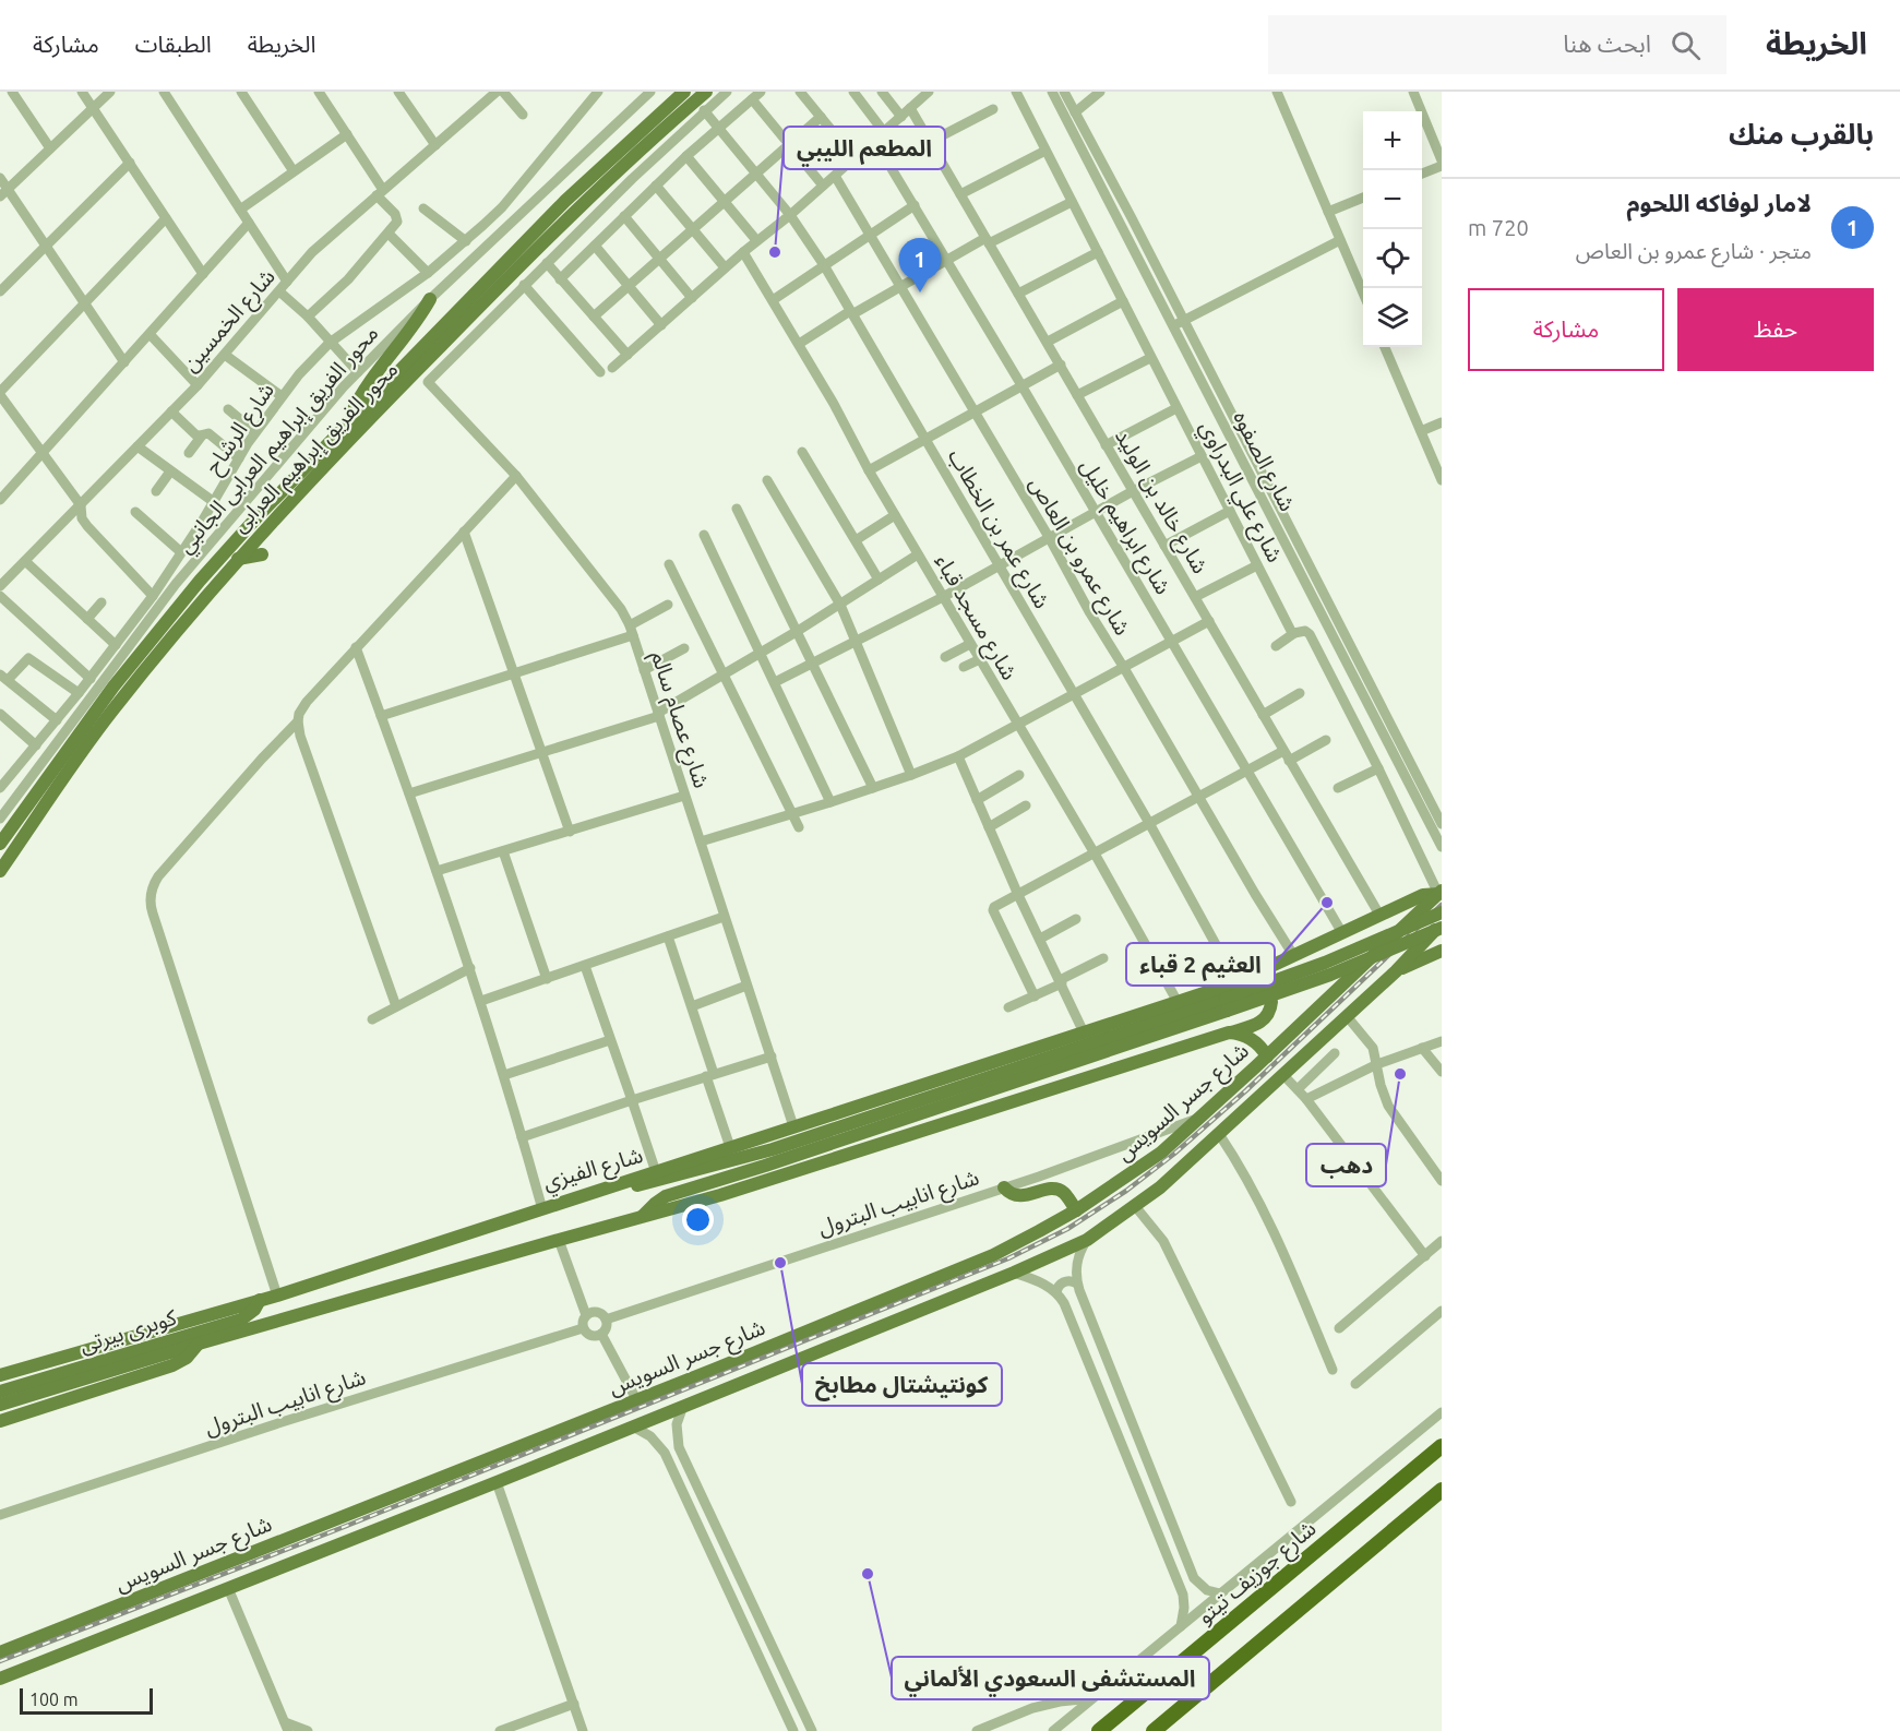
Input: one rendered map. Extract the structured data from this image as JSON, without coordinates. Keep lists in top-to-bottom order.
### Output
{
  "streets": {
    "highway": ["شارع جوزيف تيتو"],
    "main road": [
      "محور الفريق إبراهيم العرابى",
      "شارع جسر السويس",
      "شارع الفيزي",
      "كوبرى بيرتى"
    ],
    "street": [
      "شارع الخمسين",
      "شارع الرشاح",
      "محور الفريق إبراهيم العرابى الجانبي",
      "شارع الصفوه",
      "شارع علي البدراوي",
      "شارع خالد بن الوليد",
      "شارع ابراهيم خليل",
      "شارع عمر بن الخطاب",
      "شارع عمرو بن العاص",
      "شارع مسجد قباء",
      "شارع عصام سالم",
      "شارع انابيب البترول"
    ]
  },
  "crossings": [
    ["محور الفريق إبراهيم العرابى", "شارع عمر بن الخطاب"],
    ["شارع علي البدراوي", "شارع جسر السويس"],
    ["شارع علي البدراوي", "شارع الفيزي"],
    ["شارع خالد بن الوليد", "شارع الفيزي"],
    ["شارع ابراهيم خليل", "شارع الفيزي"],
    ["شارع عمر بن الخطاب", "شارع الفيزي"],
    ["شارع عمر بن الخطاب", "كوبرى بيرتى"],
    ["شارع عمرو بن العاص", "شارع الفيزي"],
    ["شارع مسجد قباء", "شارع الفيزي"],
    ["شارع عصام سالم", "شارع الفيزي"],
    ["شارع جسر السويس", "شارع الفيزي"],
    ["شارع جسر السويس", "شارع انابيب البترول"],
    ["شارع الفيزي", "كوبرى بيرتى"]
  ],
  "places": [
    "المطعم الليبي",
    "العثيم 2 قباء",
    "دهب",
    "كونتيشتال مطابخ",
    "المستشفى السعودي الألماني"
  ],
  "scale_bar": "100 m",
  "page": {
    "header": "الخريطة",
    "search": "ابحث هنا",
    "nav": ["الخريطة", "الطبقات", "مشاركة"],
    "heading": "بالقرب منك",
    "map_buttons": ["+", "−"],
    "list": [
      {
        "mark": "1",
        "name": "لامار لوفاكه اللحوم",
        "note": "متجر · شارع عمرو بن العاص",
        "value": "720 m"
      }
    ],
    "pins": "1",
    "buttons": ["حفظ", "مشاركة"],
    "scale": "100 m"
  }
}
